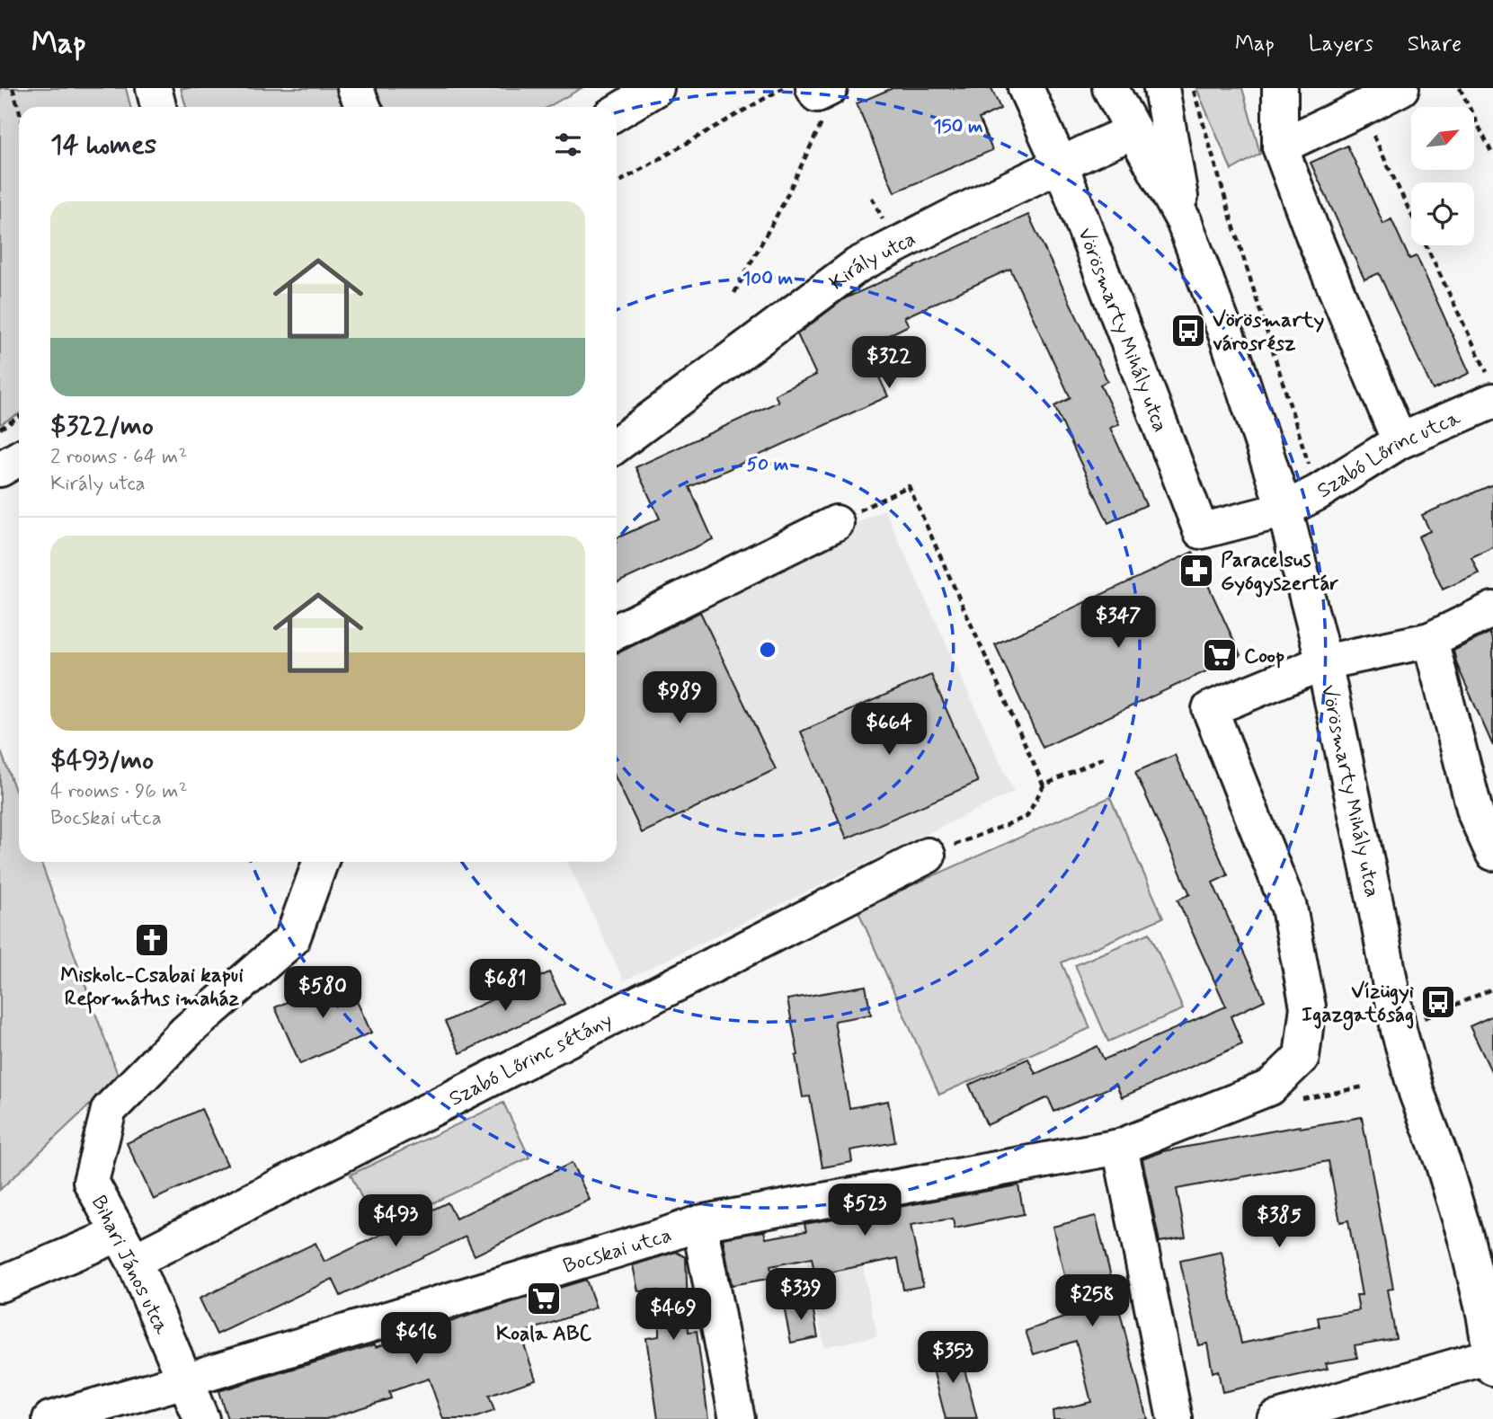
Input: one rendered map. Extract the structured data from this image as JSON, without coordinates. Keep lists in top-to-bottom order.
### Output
{
  "streets": {
    "street": [
      "Király utca",
      "Vörösmarty Mihály utca",
      "Szabó Lőrinc utca",
      "Szabó Lőrinc sétány",
      "Bocskai utca",
      "Bihari János utca"
    ]
  },
  "crossings": [
    ["Király utca", "Vörösmarty Mihály utca"],
    ["Vörösmarty Mihály utca", "Szabó Lőrinc utca"],
    ["Szabó Lőrinc sétány", "Bihari János utca"],
    ["Bocskai utca", "Bihari János utca"]
  ],
  "places": {
    "bus stop": ["Vörösmarty városrész", "Vízügyi Igazgatóság"],
    "pharmacy": ["Paracelsus Gyógyszertár"],
    "supermarket": ["Coop", "Koala ABC"],
    "church": ["Miskolc-Csabai kapui Református imaház"]
  },
  "north": "top right",
  "page": {
    "header": "Map",
    "nav": ["Map", "Layers", "Share"],
    "heading": "14 homes",
    "list": [
      {
        "name": "$322/mo",
        "note": "2 rooms · 64 m² · Király utca"
      },
      {
        "name": "$493/mo",
        "note": "4 rooms · 96 m² · Bocskai utca"
      }
    ],
    "price": [
      "$322",
      "$347",
      "$989",
      "$664",
      "$681",
      "$580",
      "$523",
      "$493",
      "$385",
      "$339",
      "$258",
      "$469",
      "$616",
      "$353"
    ]
  },
  "rings": ["150 m", "100 m", "50 m"]
}
